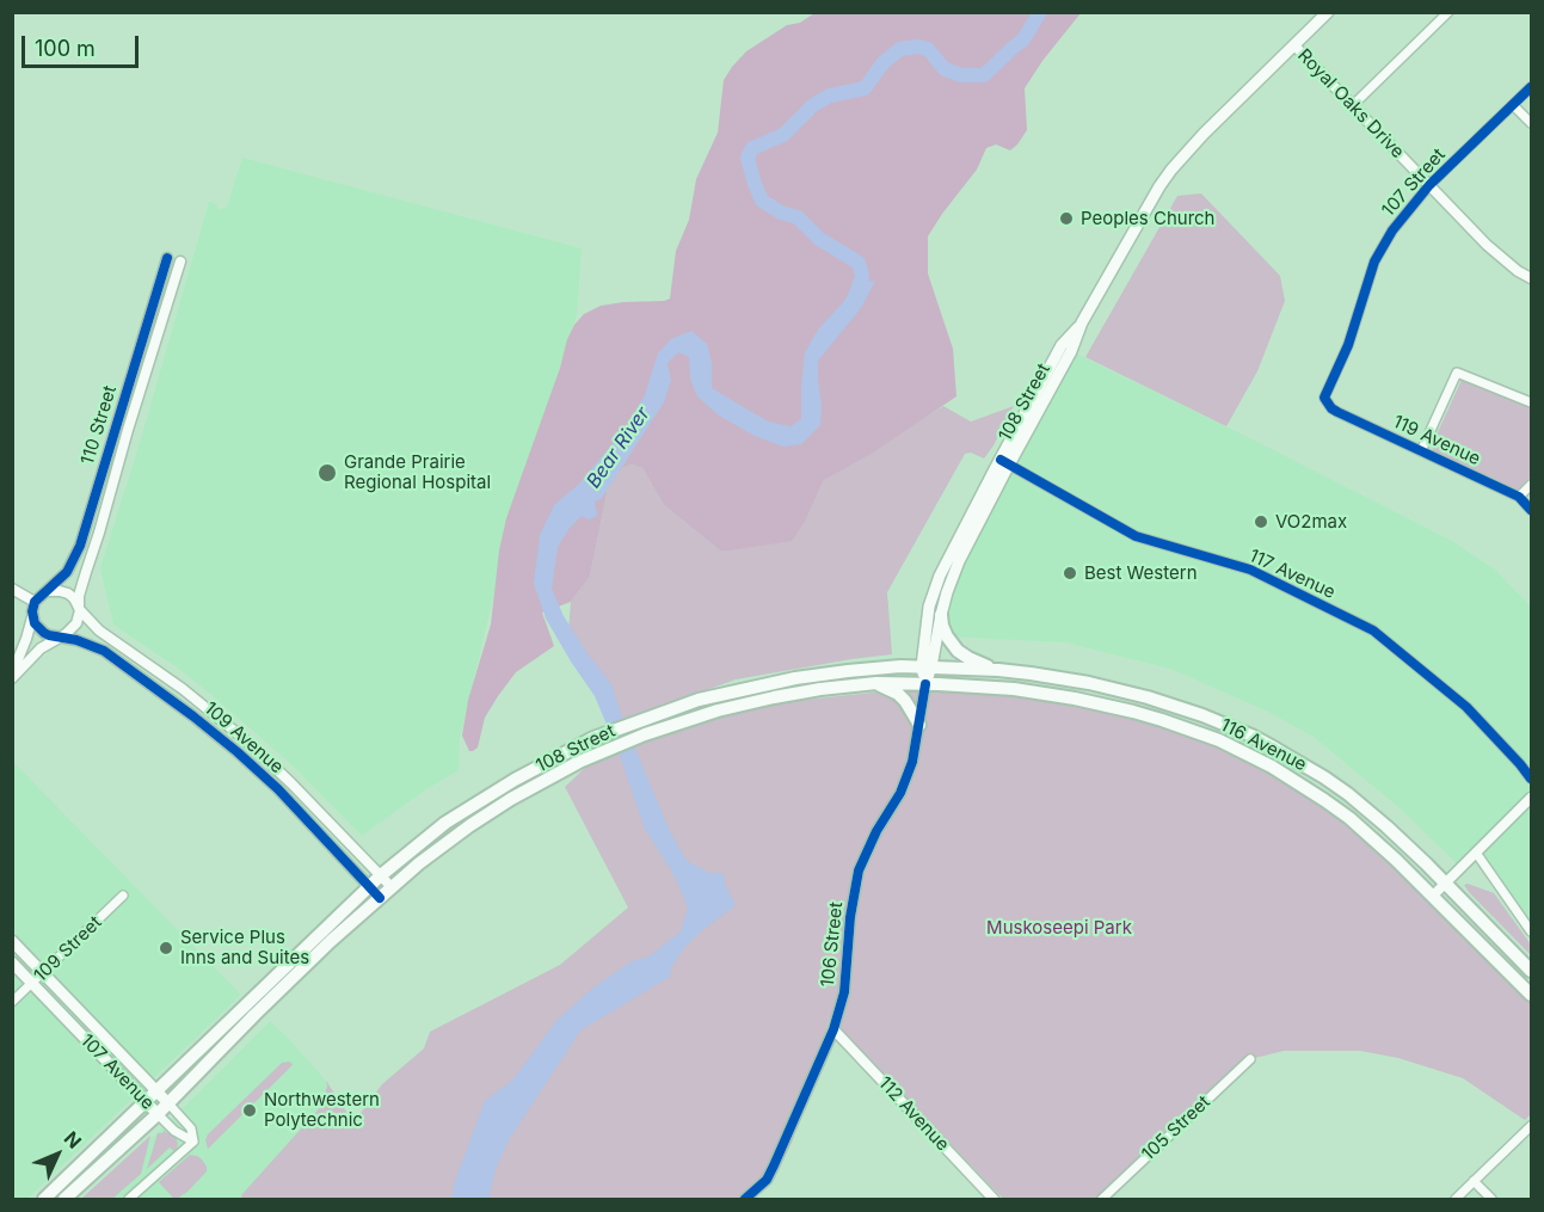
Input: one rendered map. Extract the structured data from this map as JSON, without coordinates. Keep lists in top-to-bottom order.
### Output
{
  "streets": {
    "main road": ["108 Street", "116 Avenue", "107 Avenue"],
    "street": [
      "Royal Oaks Drive",
      "107 Street",
      "110 Street",
      "119 Avenue",
      "117 Avenue",
      "109 Avenue",
      "106 Street",
      "109 Street",
      "112 Avenue",
      "105 Street"
    ]
  },
  "crossings": [
    ["Royal Oaks Drive", "107 Street"],
    ["Royal Oaks Drive", "108 Street"],
    ["107 Street", "119 Avenue"],
    ["108 Street", "117 Avenue"],
    ["108 Street", "109 Avenue"],
    ["108 Street", "116 Avenue"],
    ["108 Street", "106 Street"],
    ["108 Street", "107 Avenue"],
    ["110 Street", "109 Avenue"],
    ["116 Avenue", "106 Street"],
    ["106 Street", "112 Avenue"],
    ["109 Street", "107 Avenue"]
  ],
  "water": ["Bear River"],
  "parks": ["Muskoseepi Park"],
  "places": [
    "Peoples Church",
    "Grande Prairie Regional Hospital",
    "VO2max",
    "Best Western",
    "Service Plus Inns and Suites",
    "Northwestern Polytechnic"
  ],
  "scale_bar": "100 m",
  "north": "top right"
}
